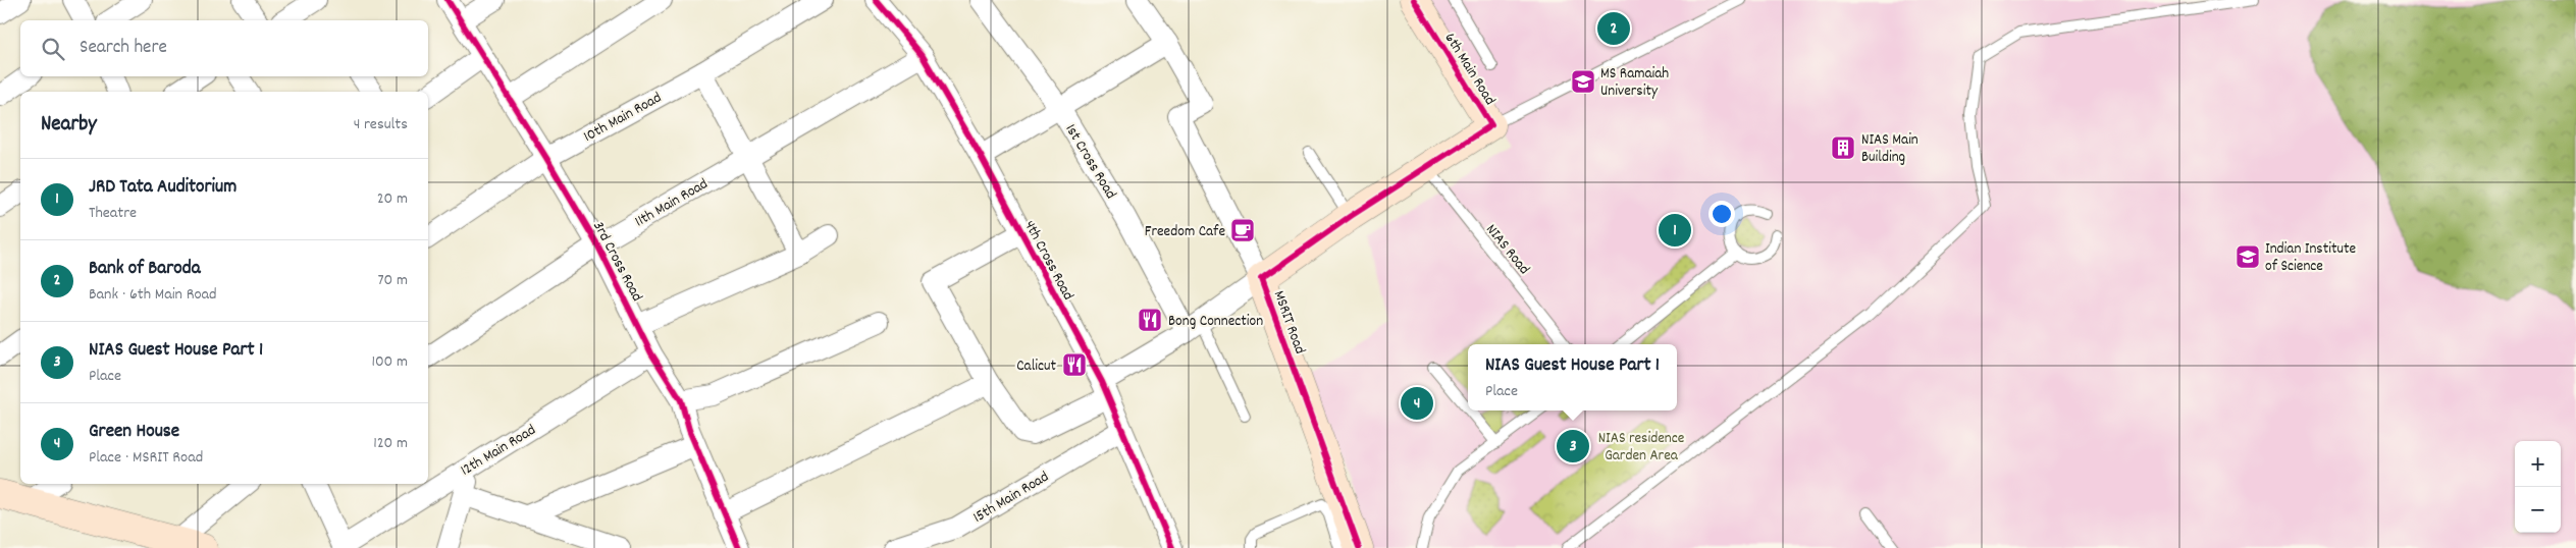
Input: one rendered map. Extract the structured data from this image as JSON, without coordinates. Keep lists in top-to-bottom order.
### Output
{
  "streets": {
    "street": [
      "6th Main Road",
      "10th Main Road",
      "1st Cross Road",
      "11th Main Road",
      "4th Cross Road",
      "3rd Cross Road",
      "MSRIT Road",
      "12th Main Road",
      "15th Main Road"
    ],
    "lane": ["NIAS Road"]
  },
  "crossings": [
    ["6th Main Road", "MSRIT Road"],
    ["10th Main Road", "3rd Cross Road"],
    ["11th Main Road", "4th Cross Road"],
    ["11th Main Road", "3rd Cross Road"],
    ["NIAS Road", "MSRIT Road"],
    ["4th Cross Road", "15th Main Road"],
    ["3rd Cross Road", "12th Main Road"]
  ],
  "parks": ["NIAS residence Garden Area"],
  "places": {
    "school or university": ["MS Ramaiah University", "Indian Institute of Science"],
    "building": ["NIAS Main Building"],
    "cafe": ["Freedom Cafe"],
    "restaurant": ["Bong Connection", "Calicut"]
  },
  "page": {
    "pins": [
      "2",
      "1",
      "4",
      "3"
    ],
    "search": "Search here",
    "heading": ["Nearby", "4 results"],
    "list": [
      {
        "mark": "1",
        "name": "JRD Tata Auditorium",
        "note": "Theatre",
        "value": "20 m"
      },
      {
        "mark": "2",
        "name": "Bank of Baroda",
        "note": "Bank · 6th Main Road",
        "value": "70 m"
      },
      {
        "mark": "3",
        "name": "NIAS Guest House Part 1",
        "note": "Place",
        "value": "100 m"
      },
      {
        "mark": "4",
        "name": "Green House",
        "note": "Place · MSRIT Road",
        "value": "120 m"
      }
    ],
    "popup": ["NIAS Guest House Part 1", "Place"],
    "map_buttons": ["+", "−"]
  }
}
